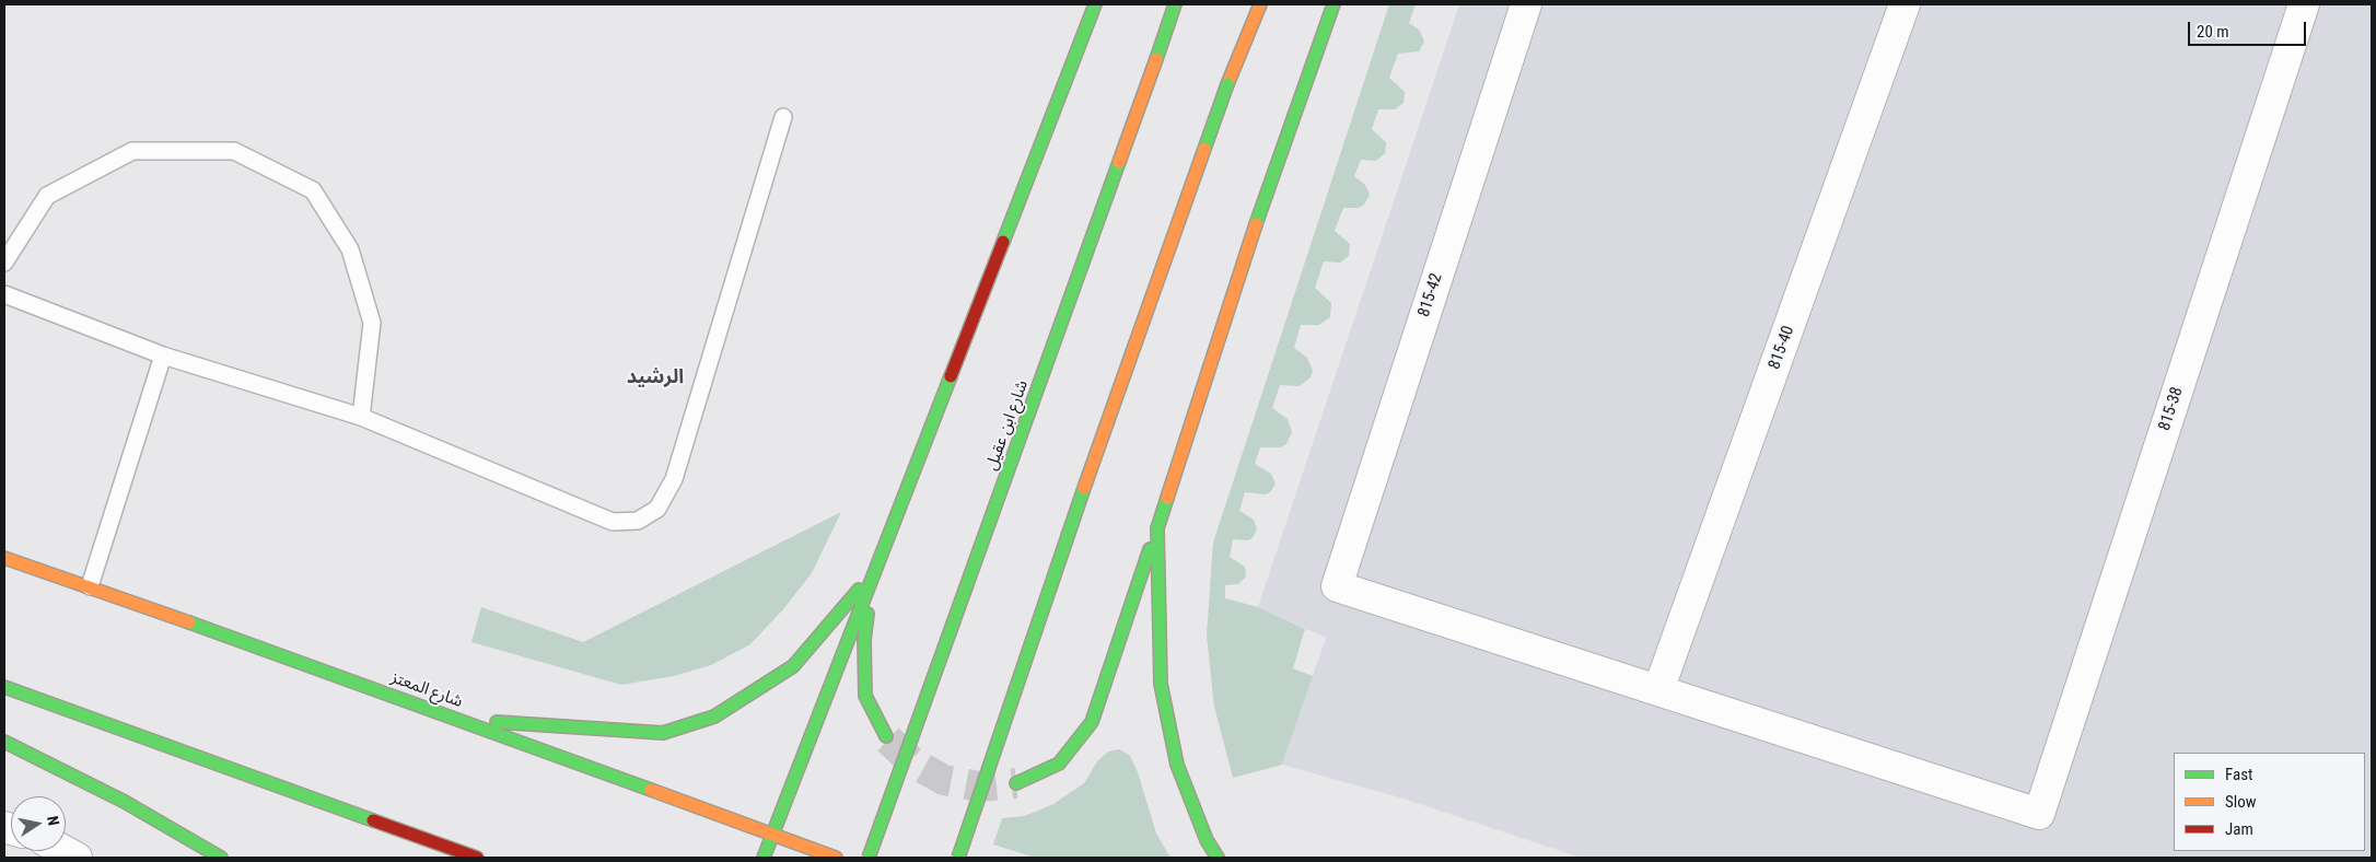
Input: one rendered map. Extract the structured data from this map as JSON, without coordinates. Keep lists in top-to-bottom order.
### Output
{
  "streets": {
    "main road": ["شارع ابن عقيل", "شارع المعتز"],
    "street": ["815-42", "815-40", "815-38"]
  },
  "crossings": [
    ["815-42", "815-40"],
    ["815-42", "815-38"],
    ["815-40", "815-38"]
  ],
  "districts": ["الرشيد"],
  "legend": ["Fast", "Slow", "Jam"],
  "scale_bar": "20 m",
  "north": "right"
}
